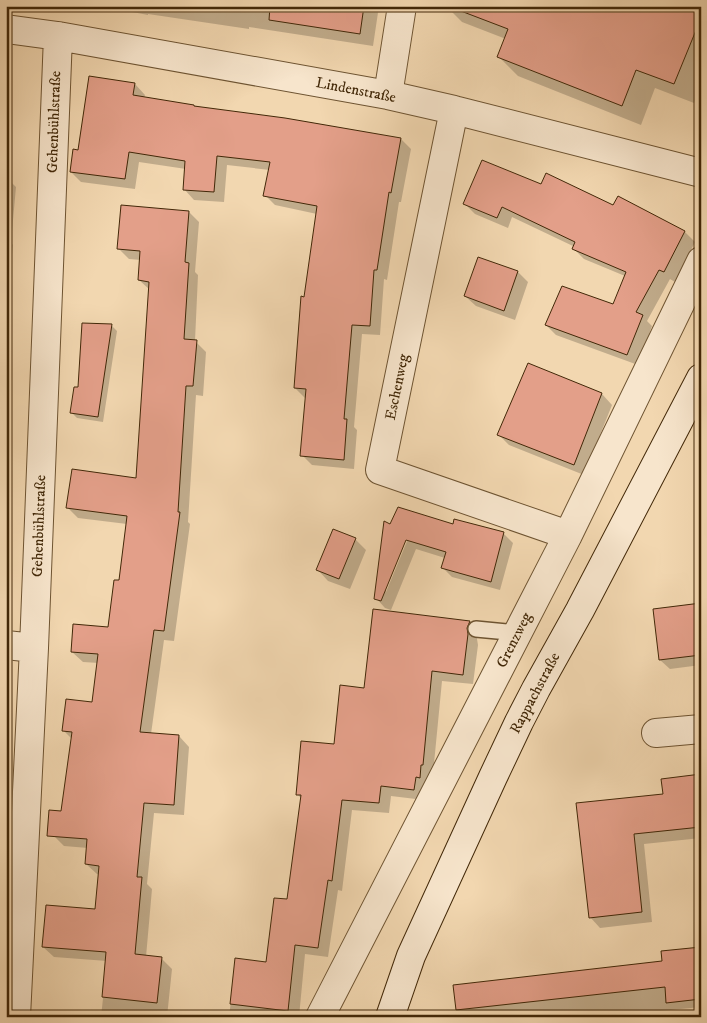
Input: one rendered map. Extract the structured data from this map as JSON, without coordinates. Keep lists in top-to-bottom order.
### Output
{
  "streets": {
    "street": [
      "Lindenstraße",
      "Gehenbühlstraße",
      "Eschenweg",
      "Grenzweg",
      "Rappachstraße"
    ]
  },
  "crossings": [
    ["Lindenstraße", "Gehenbühlstraße"],
    ["Lindenstraße", "Eschenweg"],
    ["Eschenweg", "Grenzweg"]
  ]
}
